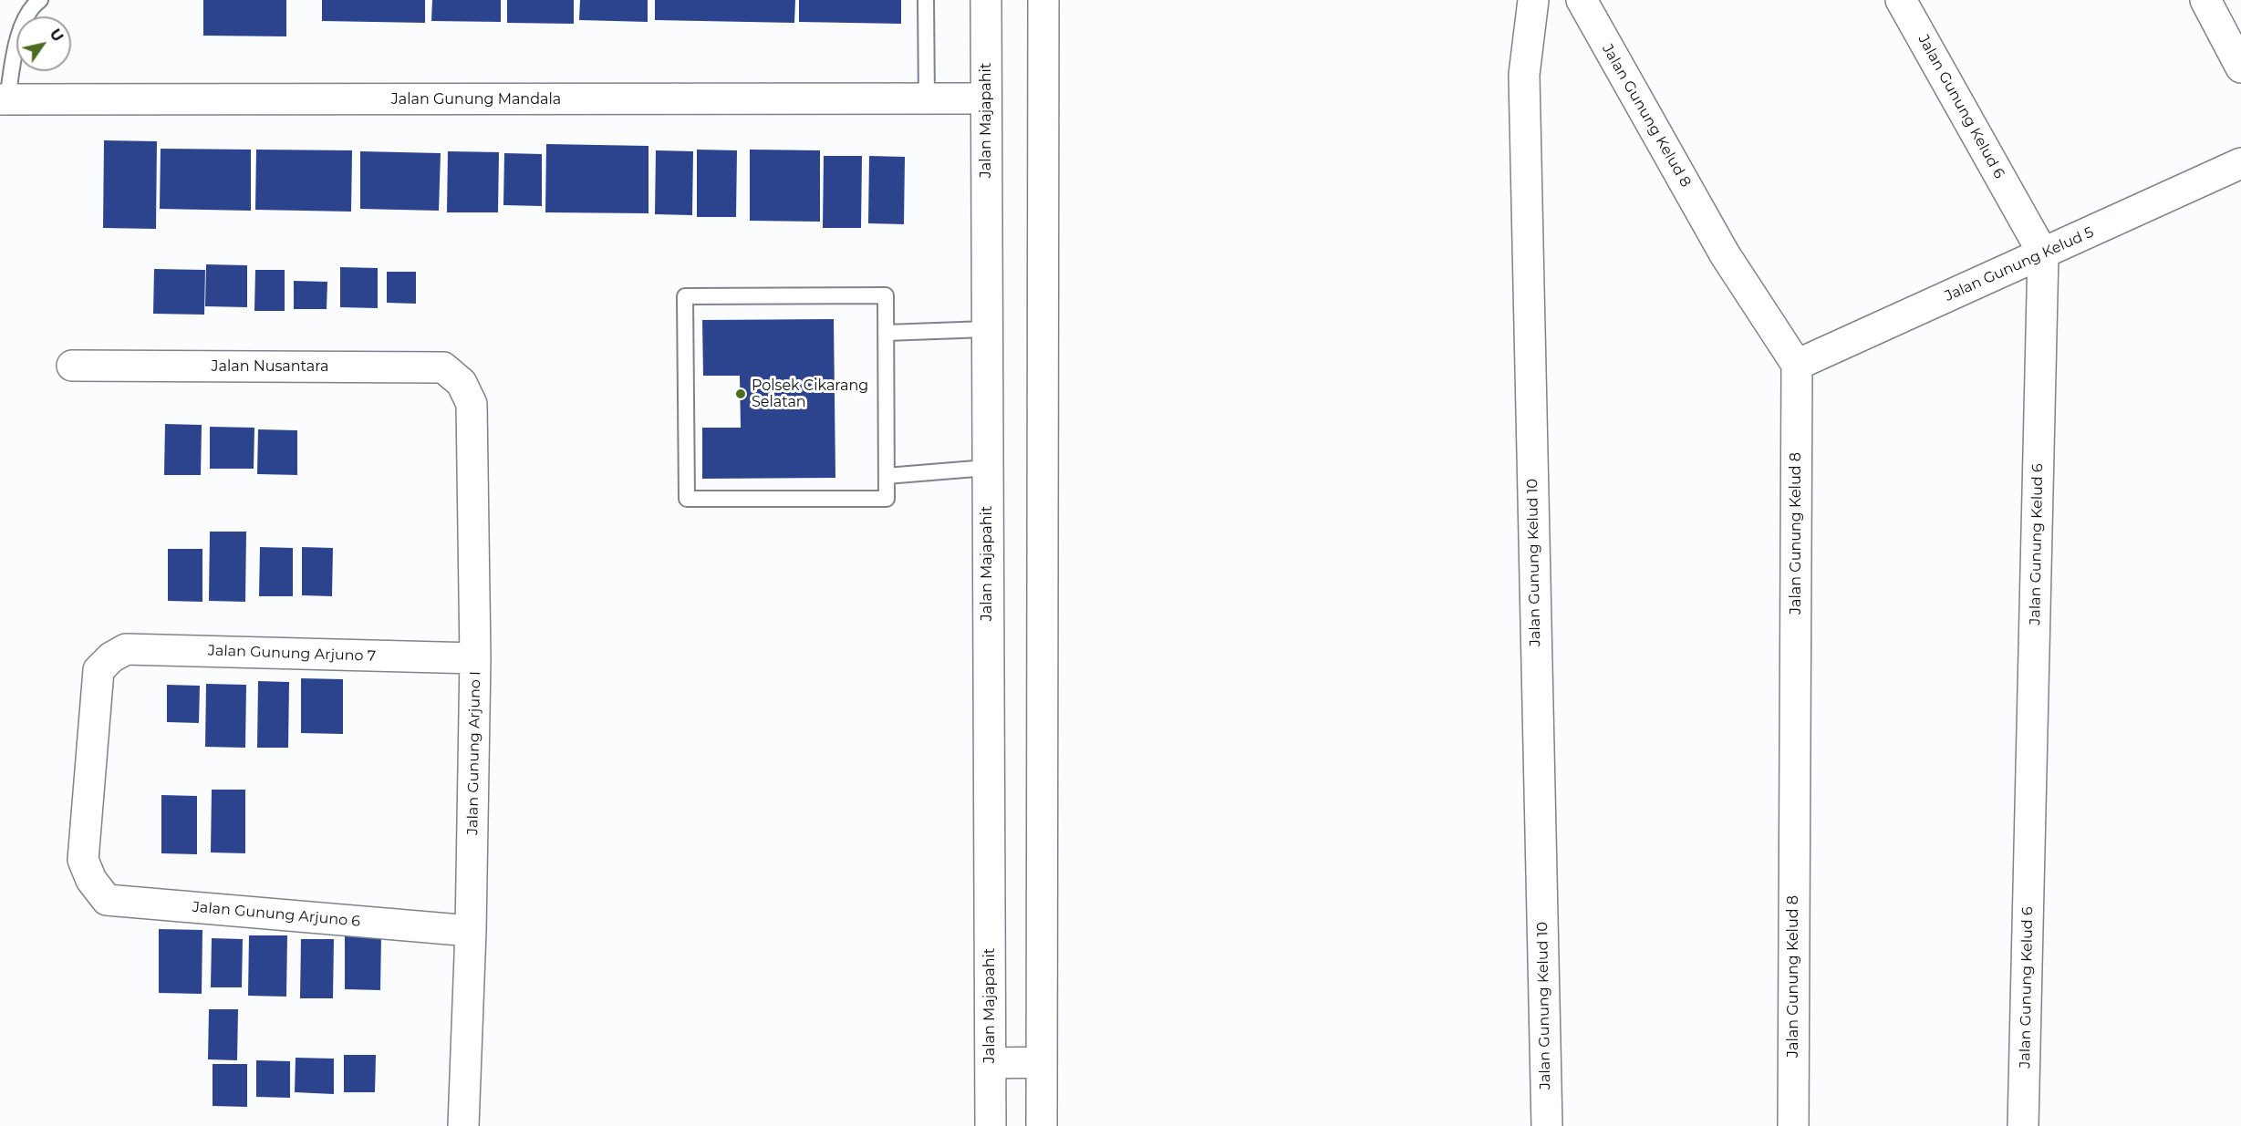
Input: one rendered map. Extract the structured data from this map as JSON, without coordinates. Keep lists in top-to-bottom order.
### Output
{
  "streets": {
    "street": [
      "Jalan Gunung Mandala",
      "Jalan Gunung Kelud 6",
      "Jalan Gunung Kelud 8",
      "Jalan Majapahit",
      "Jalan Gunung Kelud 5",
      "Jalan Nusantara",
      "Jalan Gunung Kelud 10",
      "Jalan Gunung Arjuno 7",
      "Jalan Gunung Arjuno I",
      "Jalan Gunung Arjuno 6"
    ]
  },
  "crossings": [
    ["Jalan Gunung Mandala", "Jalan Majapahit"],
    ["Jalan Gunung Kelud 6", "Jalan Gunung Kelud 5"],
    ["Jalan Gunung Kelud 8", "Jalan Gunung Kelud 5"],
    ["Jalan Nusantara", "Jalan Gunung Arjuno I"],
    ["Jalan Gunung Arjuno 7", "Jalan Gunung Arjuno I"],
    ["Jalan Gunung Arjuno 7", "Jalan Gunung Arjuno 6"],
    ["Jalan Gunung Arjuno I", "Jalan Gunung Arjuno 6"]
  ],
  "places": ["Polsek Cikarang Selatan"],
  "north": "top right"
}
